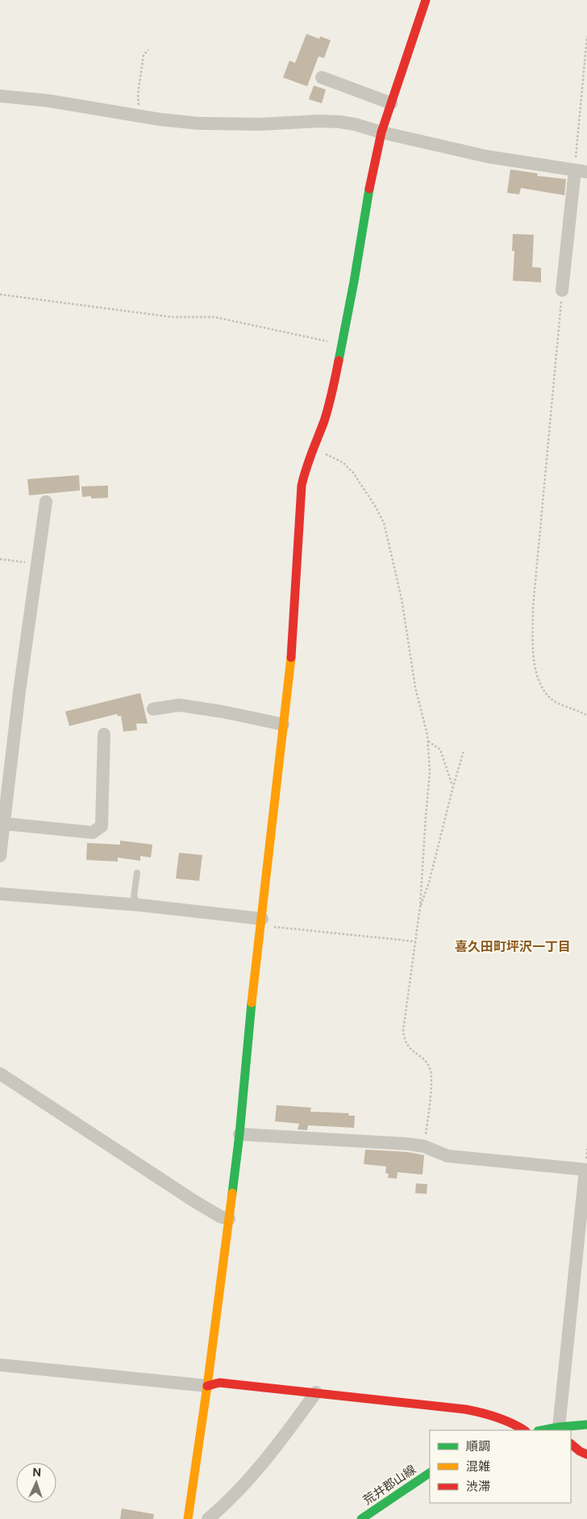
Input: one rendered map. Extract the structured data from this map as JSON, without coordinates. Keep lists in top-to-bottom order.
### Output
{
  "streets": {
    "street": ["荒井郡山線"]
  },
  "districts": ["喜久田町坪沢一丁目"],
  "legend": ["順調", "混雑", "渋滞"],
  "north": "top"
}
